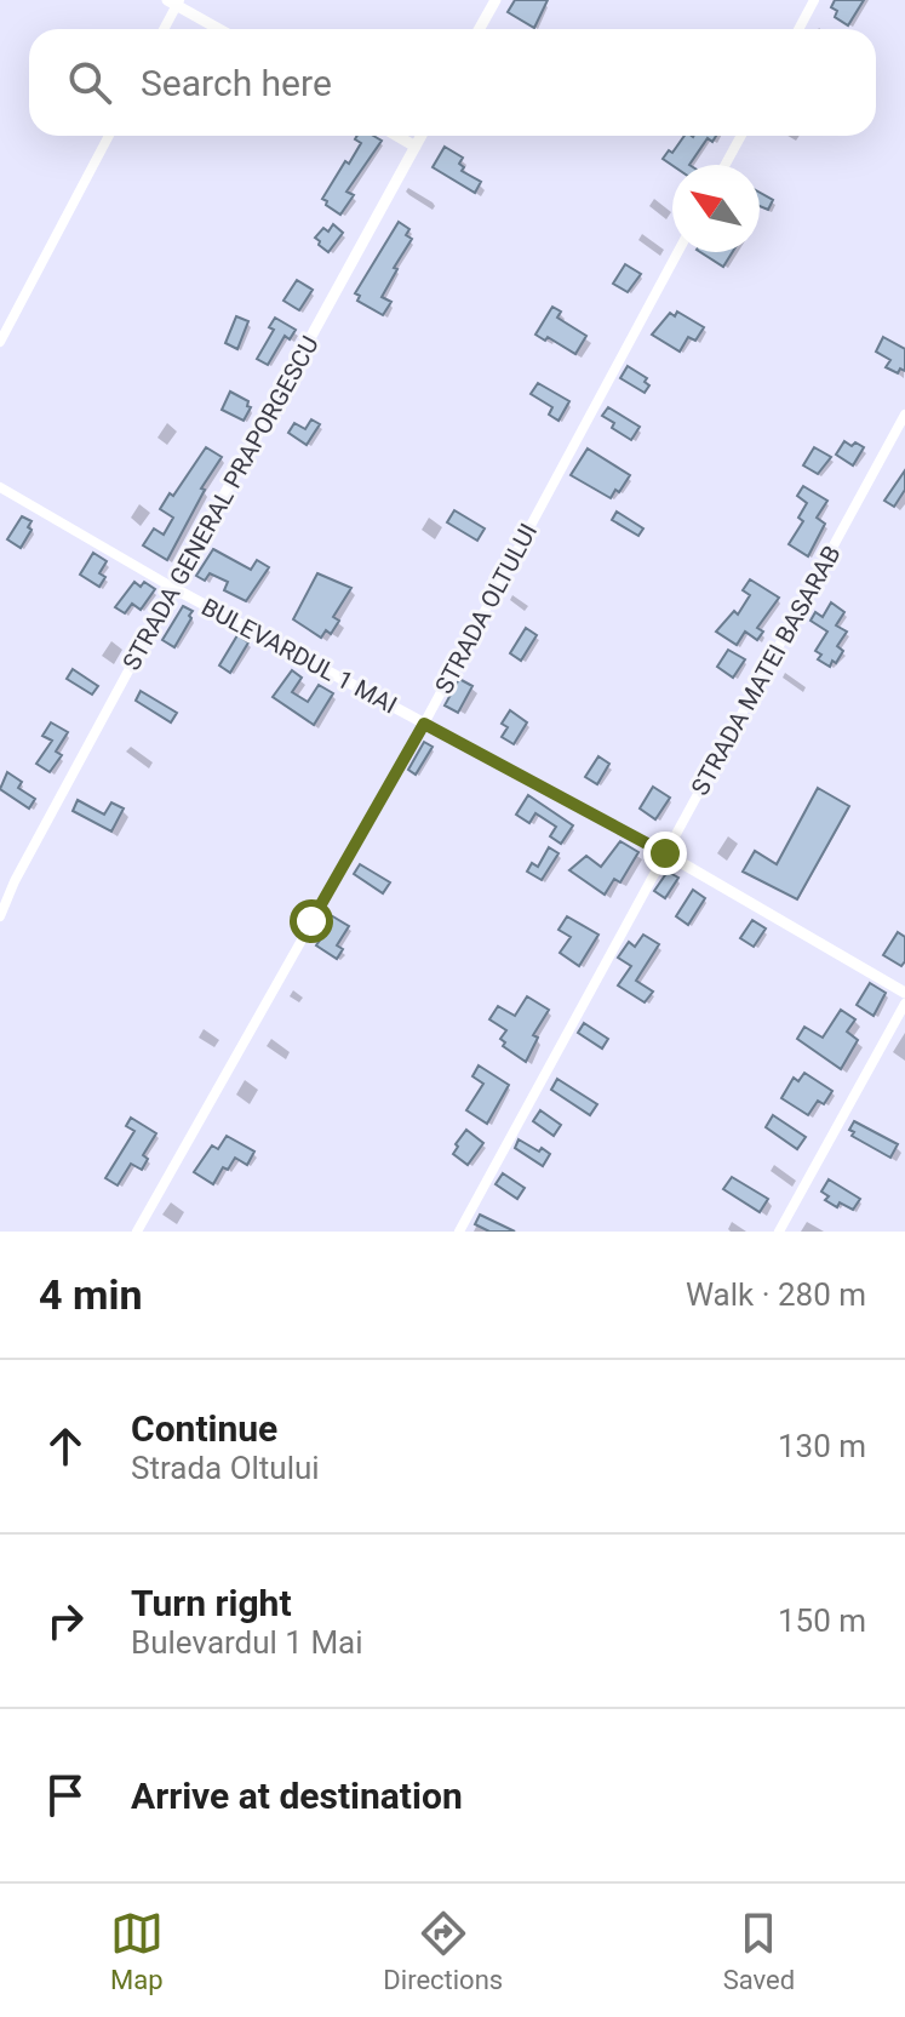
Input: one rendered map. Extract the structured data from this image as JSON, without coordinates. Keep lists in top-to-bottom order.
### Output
{
  "streets": {
    "street": [
      "STRADA GENERAL PRAPORGESCU",
      "STRADA OLTULUI",
      "BULEVARDUL 1 MAI",
      "STRADA MATEI BASARAB"
    ]
  },
  "crossings": [
    ["STRADA GENERAL PRAPORGESCU", "BULEVARDUL 1 MAI"],
    ["STRADA OLTULUI", "BULEVARDUL 1 MAI"],
    ["BULEVARDUL 1 MAI", "STRADA MATEI BASARAB"]
  ],
  "north": "top left",
  "page": {
    "search": "Search here",
    "heading": ["4 min", "Walk · 280 m"],
    "list": [
      ["Continue", "Strada Oltului", "130 m"],
      ["Turn right", "Bulevardul 1 Mai", "150 m"],
      "Arrive at destination"
    ],
    "nav": ["Map", "Directions", "Saved"]
  }
}
